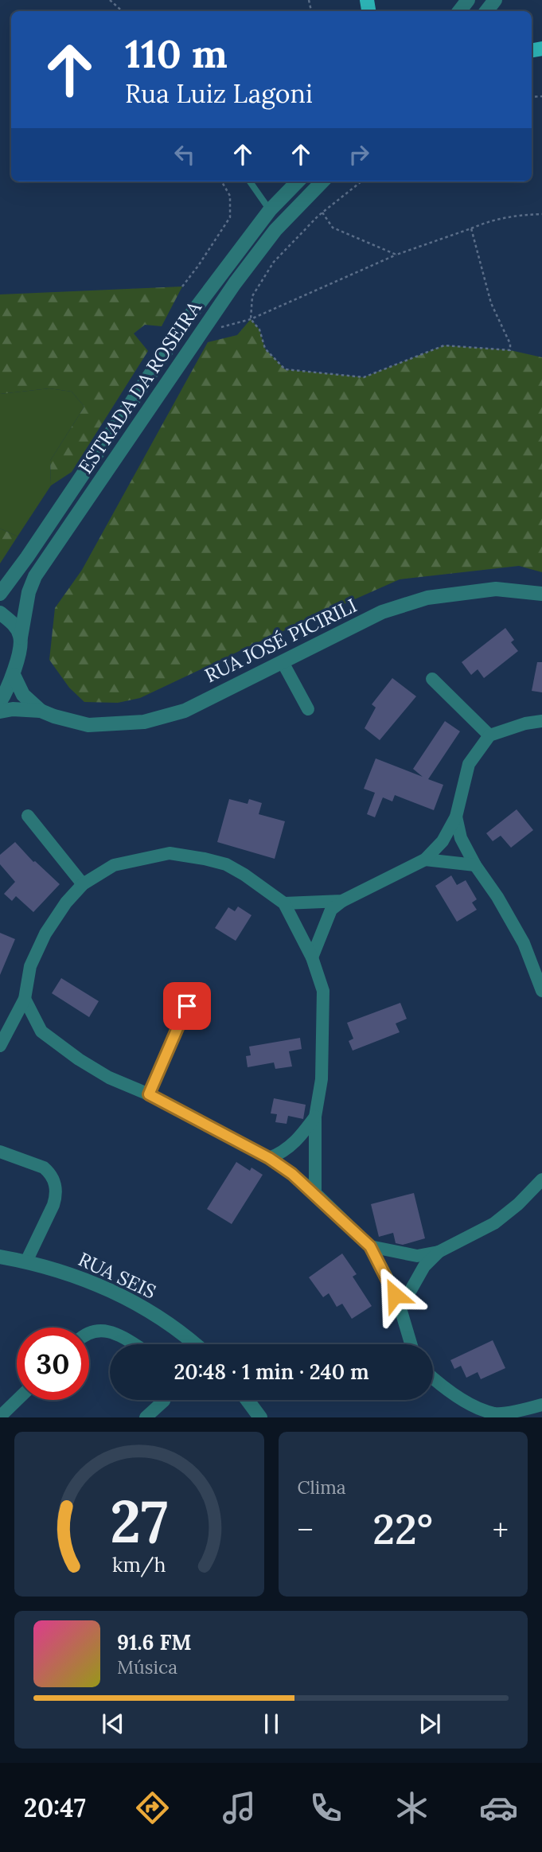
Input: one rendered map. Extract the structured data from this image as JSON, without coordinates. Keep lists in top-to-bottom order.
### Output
{
  "streets": {
    "street": ["ESTRADA DA ROSEIRA", "RUA JOSÉ PICIRILI", "RUA SEIS"]
  },
  "page": {
    "turn": ["110 m", "Rua Luiz Lagoni"],
    "limit": "30",
    "trip": "20:48 · 1 min · 240 m",
    "tile": "Clima",
    "heat": ["−", "22°", "+"],
    "song": ["91.6 FM", "Música"],
    "tabs": "20:47",
    "gauge": ["27", "km/h"]
  }
}
